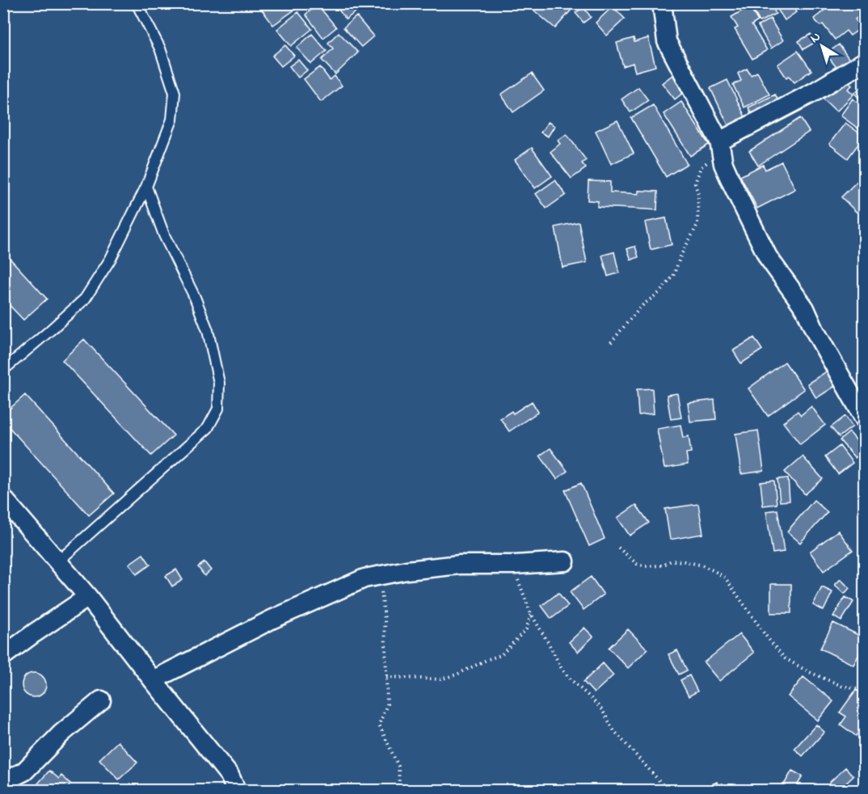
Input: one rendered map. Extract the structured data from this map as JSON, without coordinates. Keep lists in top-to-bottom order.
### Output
{
  "north": "top left"
}
